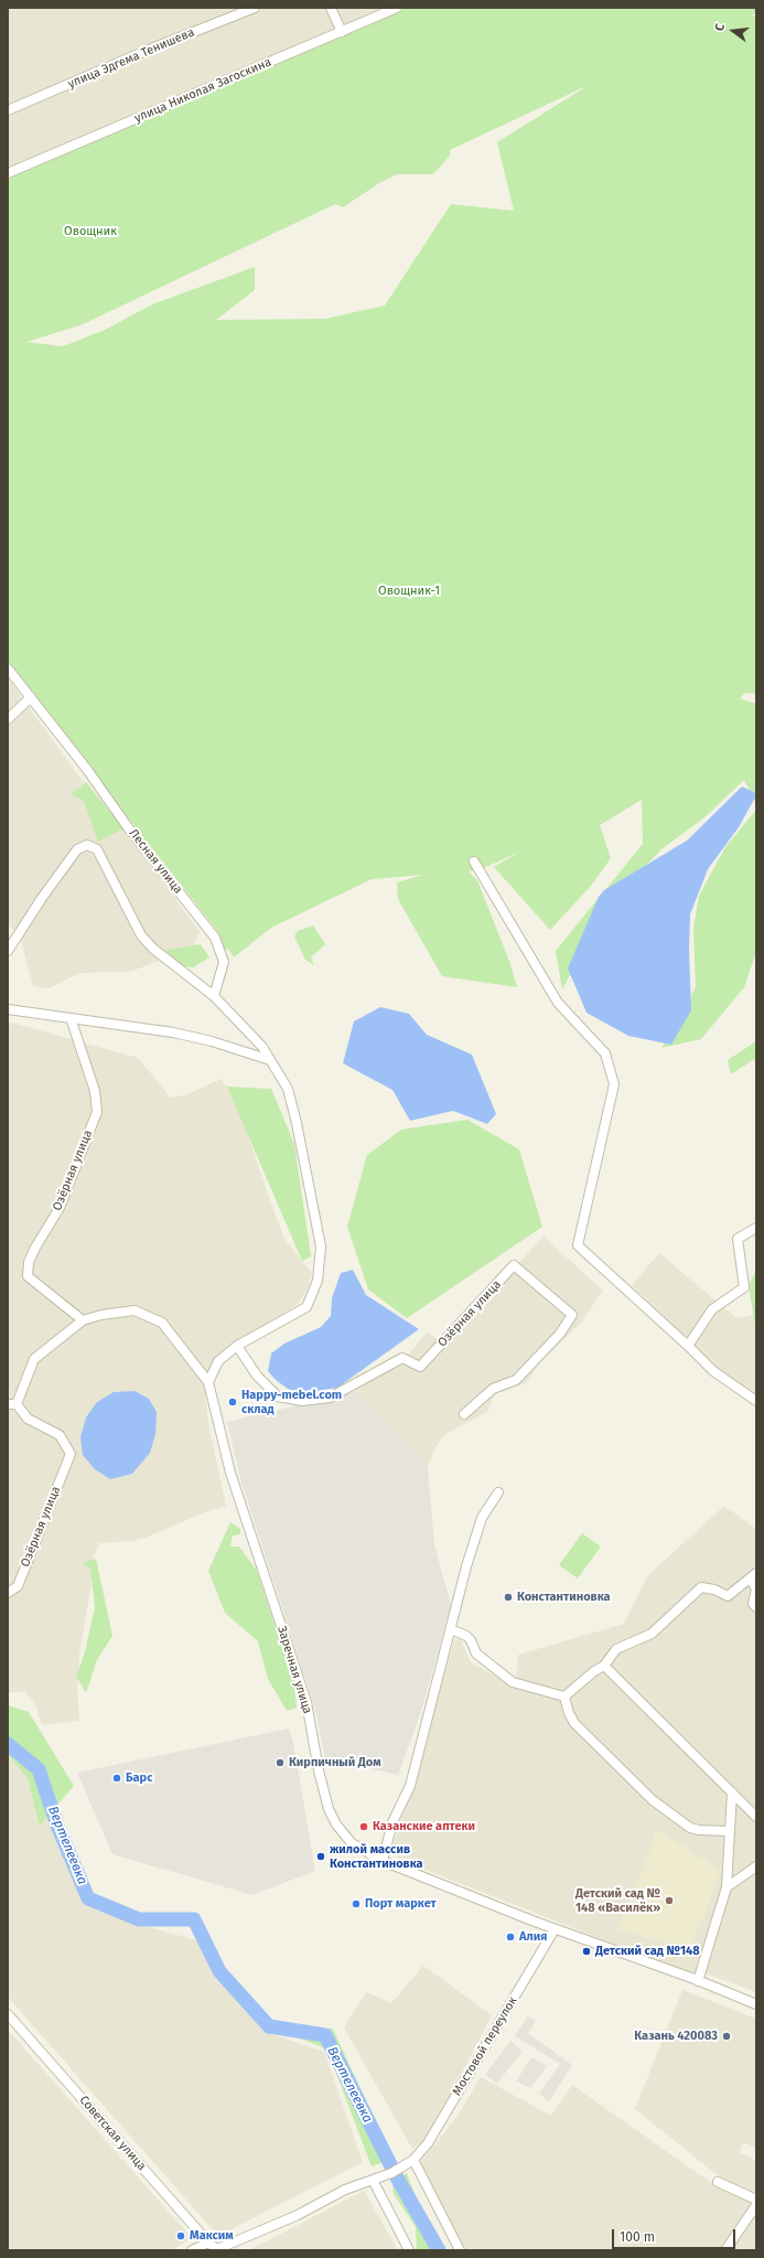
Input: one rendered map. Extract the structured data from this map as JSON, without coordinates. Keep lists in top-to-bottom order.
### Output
{
  "streets": {
    "street": [
      "улица Эдгема Тенишева",
      "улица Николая Загоскина",
      "Лесная улица",
      "Озёрная улица",
      "Заречная улица",
      "Мостовой переулок",
      "Советская улица"
    ]
  },
  "crossings": [
    ["Озёрная улица", "Заречная улица"],
    ["Заречная улица", "Мостовой переулок"],
    ["Мостовой переулок", "Советская улица"]
  ],
  "water": ["Вертелеевка"],
  "parks": ["Овощник", "Овощник-1"],
  "places": [
    "Happy-mebel.com склад",
    "Константиновка",
    "Кирпичный Дом",
    "Барс",
    "Казанские аптеки",
    "жилой массив Константиновка",
    "Детский сад № 148 «Василёк»",
    "Порт маркет",
    "Алия",
    "Детский сад №148",
    "Казань 420083",
    "Максим"
  ],
  "scale_bar": "100 m",
  "north": "left"
}
